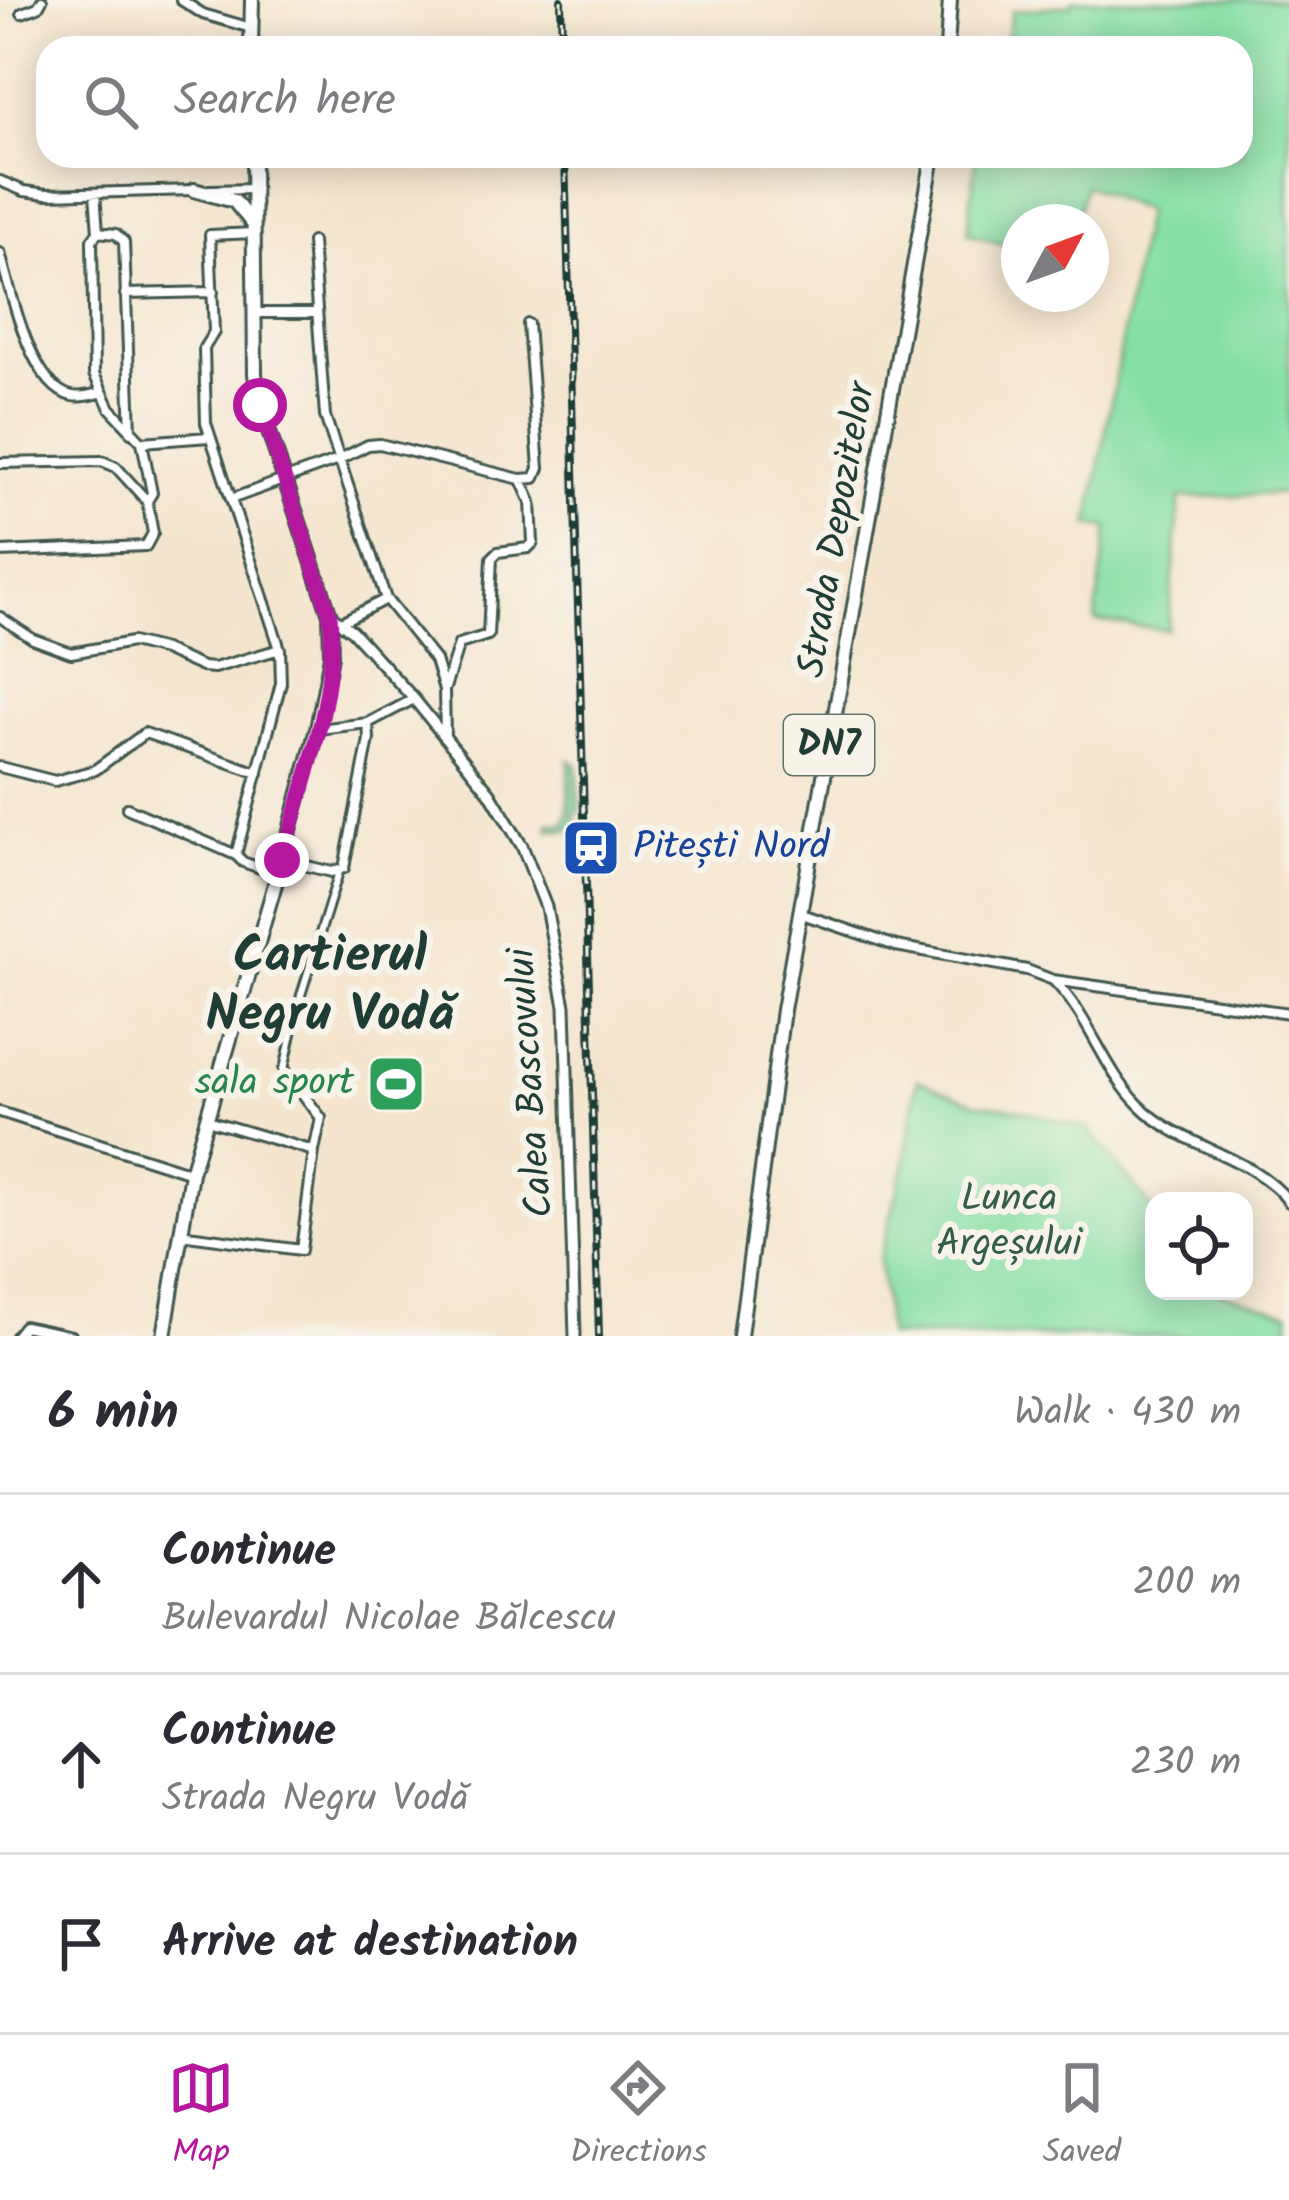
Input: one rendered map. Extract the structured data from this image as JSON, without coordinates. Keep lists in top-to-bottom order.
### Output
{
  "streets": {
    "main road": ["Strada Depozitelor", "DN7"],
    "street": ["Calea Bascovului"]
  },
  "districts": ["Cartierul Negru Vodă"],
  "parks": ["Lunca Argeșului"],
  "places": {
    "station": ["Pitești Nord"],
    "sports": ["sala sport"]
  },
  "north": "top right",
  "page": {
    "search": "Search here",
    "heading": ["6 min", "Walk · 430 m"],
    "list": [
      ["Continue", "Bulevardul Nicolae Bălcescu", "200 m"],
      ["Continue", "Strada Negru Vodă", "230 m"],
      "Arrive at destination"
    ],
    "nav": ["Map", "Directions", "Saved"]
  }
}
